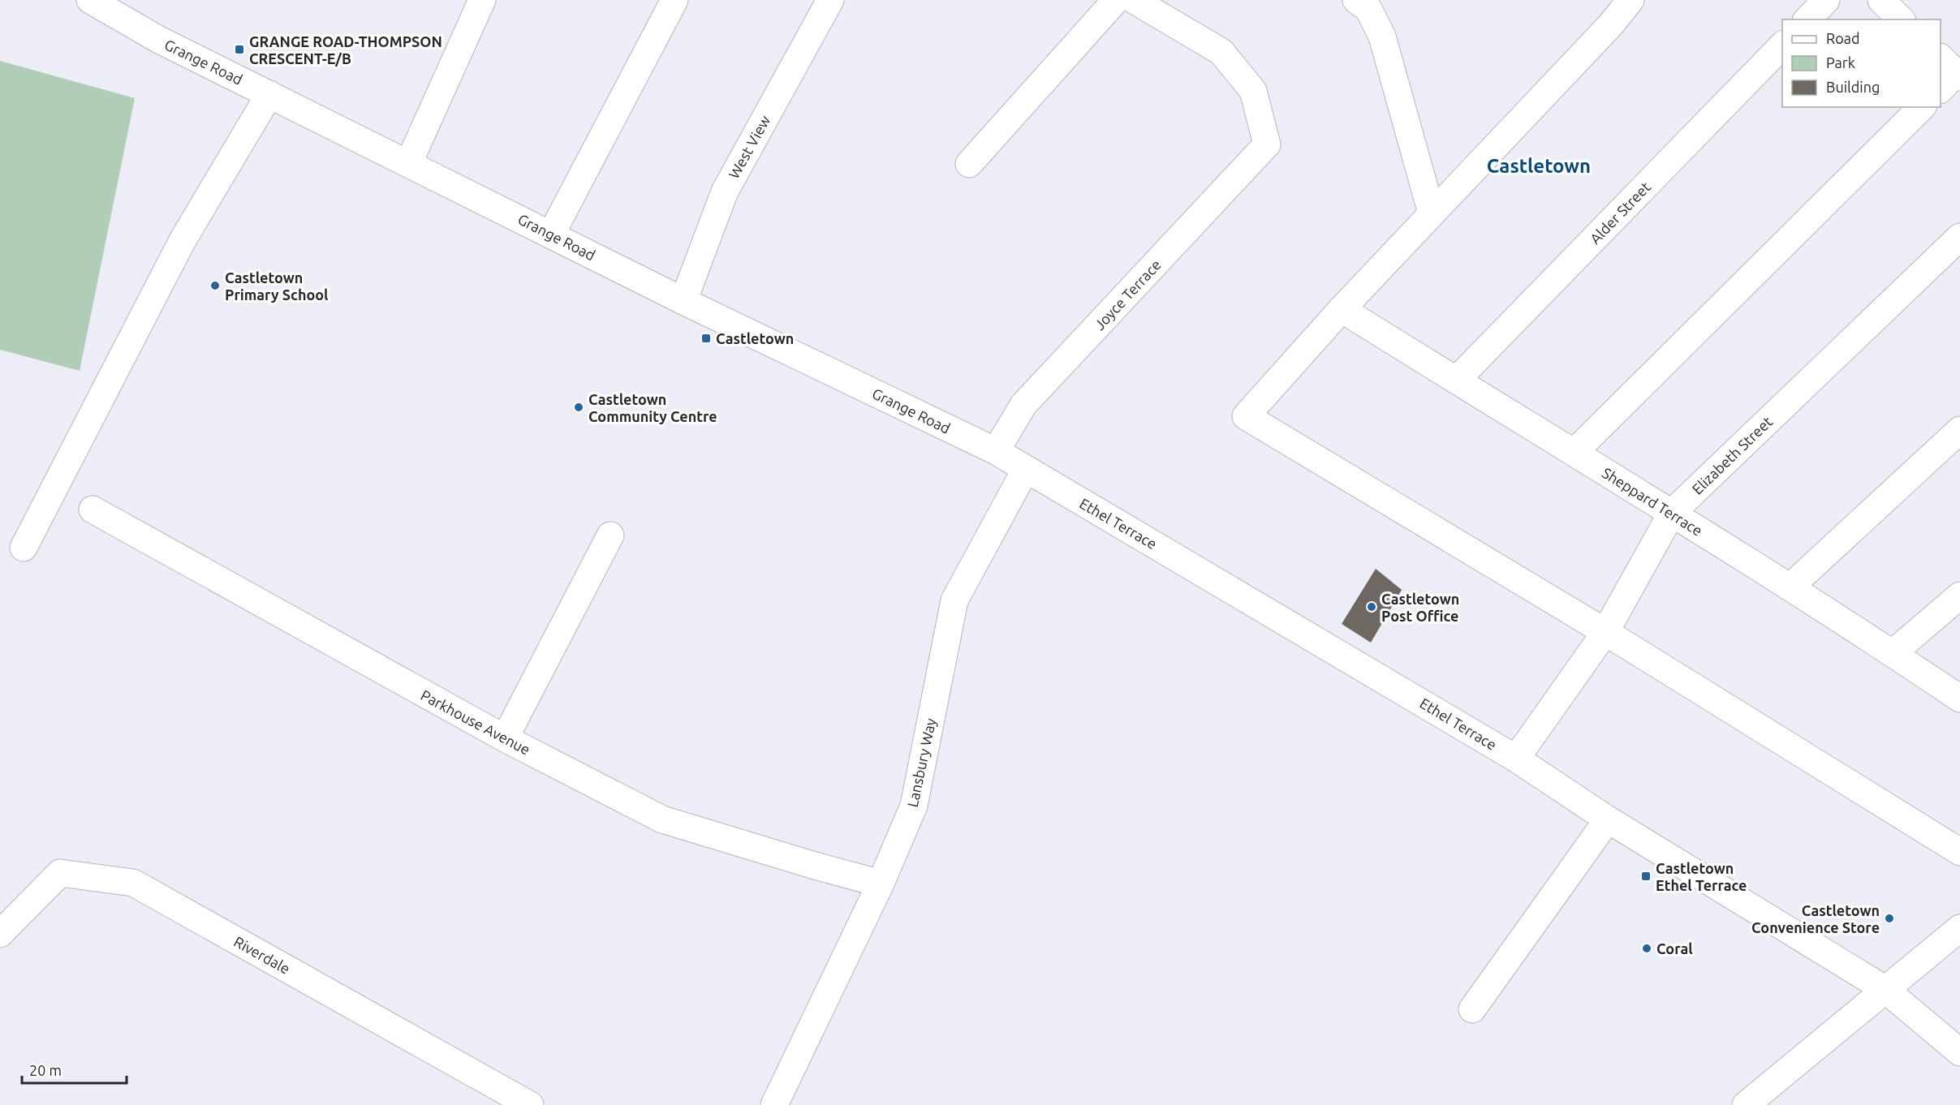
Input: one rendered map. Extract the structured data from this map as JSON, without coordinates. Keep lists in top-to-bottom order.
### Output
{
  "streets": {
    "street": [
      "Grange Road",
      "West View",
      "Alder Street",
      "Joyce Terrace",
      "Elizabeth Street",
      "Sheppard Terrace",
      "Ethel Terrace",
      "Parkhouse Avenue",
      "Lansbury Way",
      "Riverdale"
    ]
  },
  "crossings": [
    ["Grange Road", "West View"],
    ["Grange Road", "Joyce Terrace"],
    ["Grange Road", "Ethel Terrace"],
    ["Grange Road", "Lansbury Way"],
    ["Alder Street", "Sheppard Terrace"],
    ["Elizabeth Street", "Sheppard Terrace"],
    ["Elizabeth Street", "Ethel Terrace"],
    ["Ethel Terrace", "Lansbury Way"],
    ["Parkhouse Avenue", "Lansbury Way"]
  ],
  "districts": ["Castletown"],
  "places": {
    "transit": ["GRANGE ROAD-THOMPSON CRESCENT-E/B", "Castletown", "Castletown Ethel Terrace"],
    "other": [
      "Castletown Primary School",
      "Castletown Community Centre",
      "Castletown Post Office",
      "Castletown Convenience Store",
      "Coral"
    ]
  },
  "legend": ["Road", "Park", "Building"],
  "scale_bar": "20 m"
}
